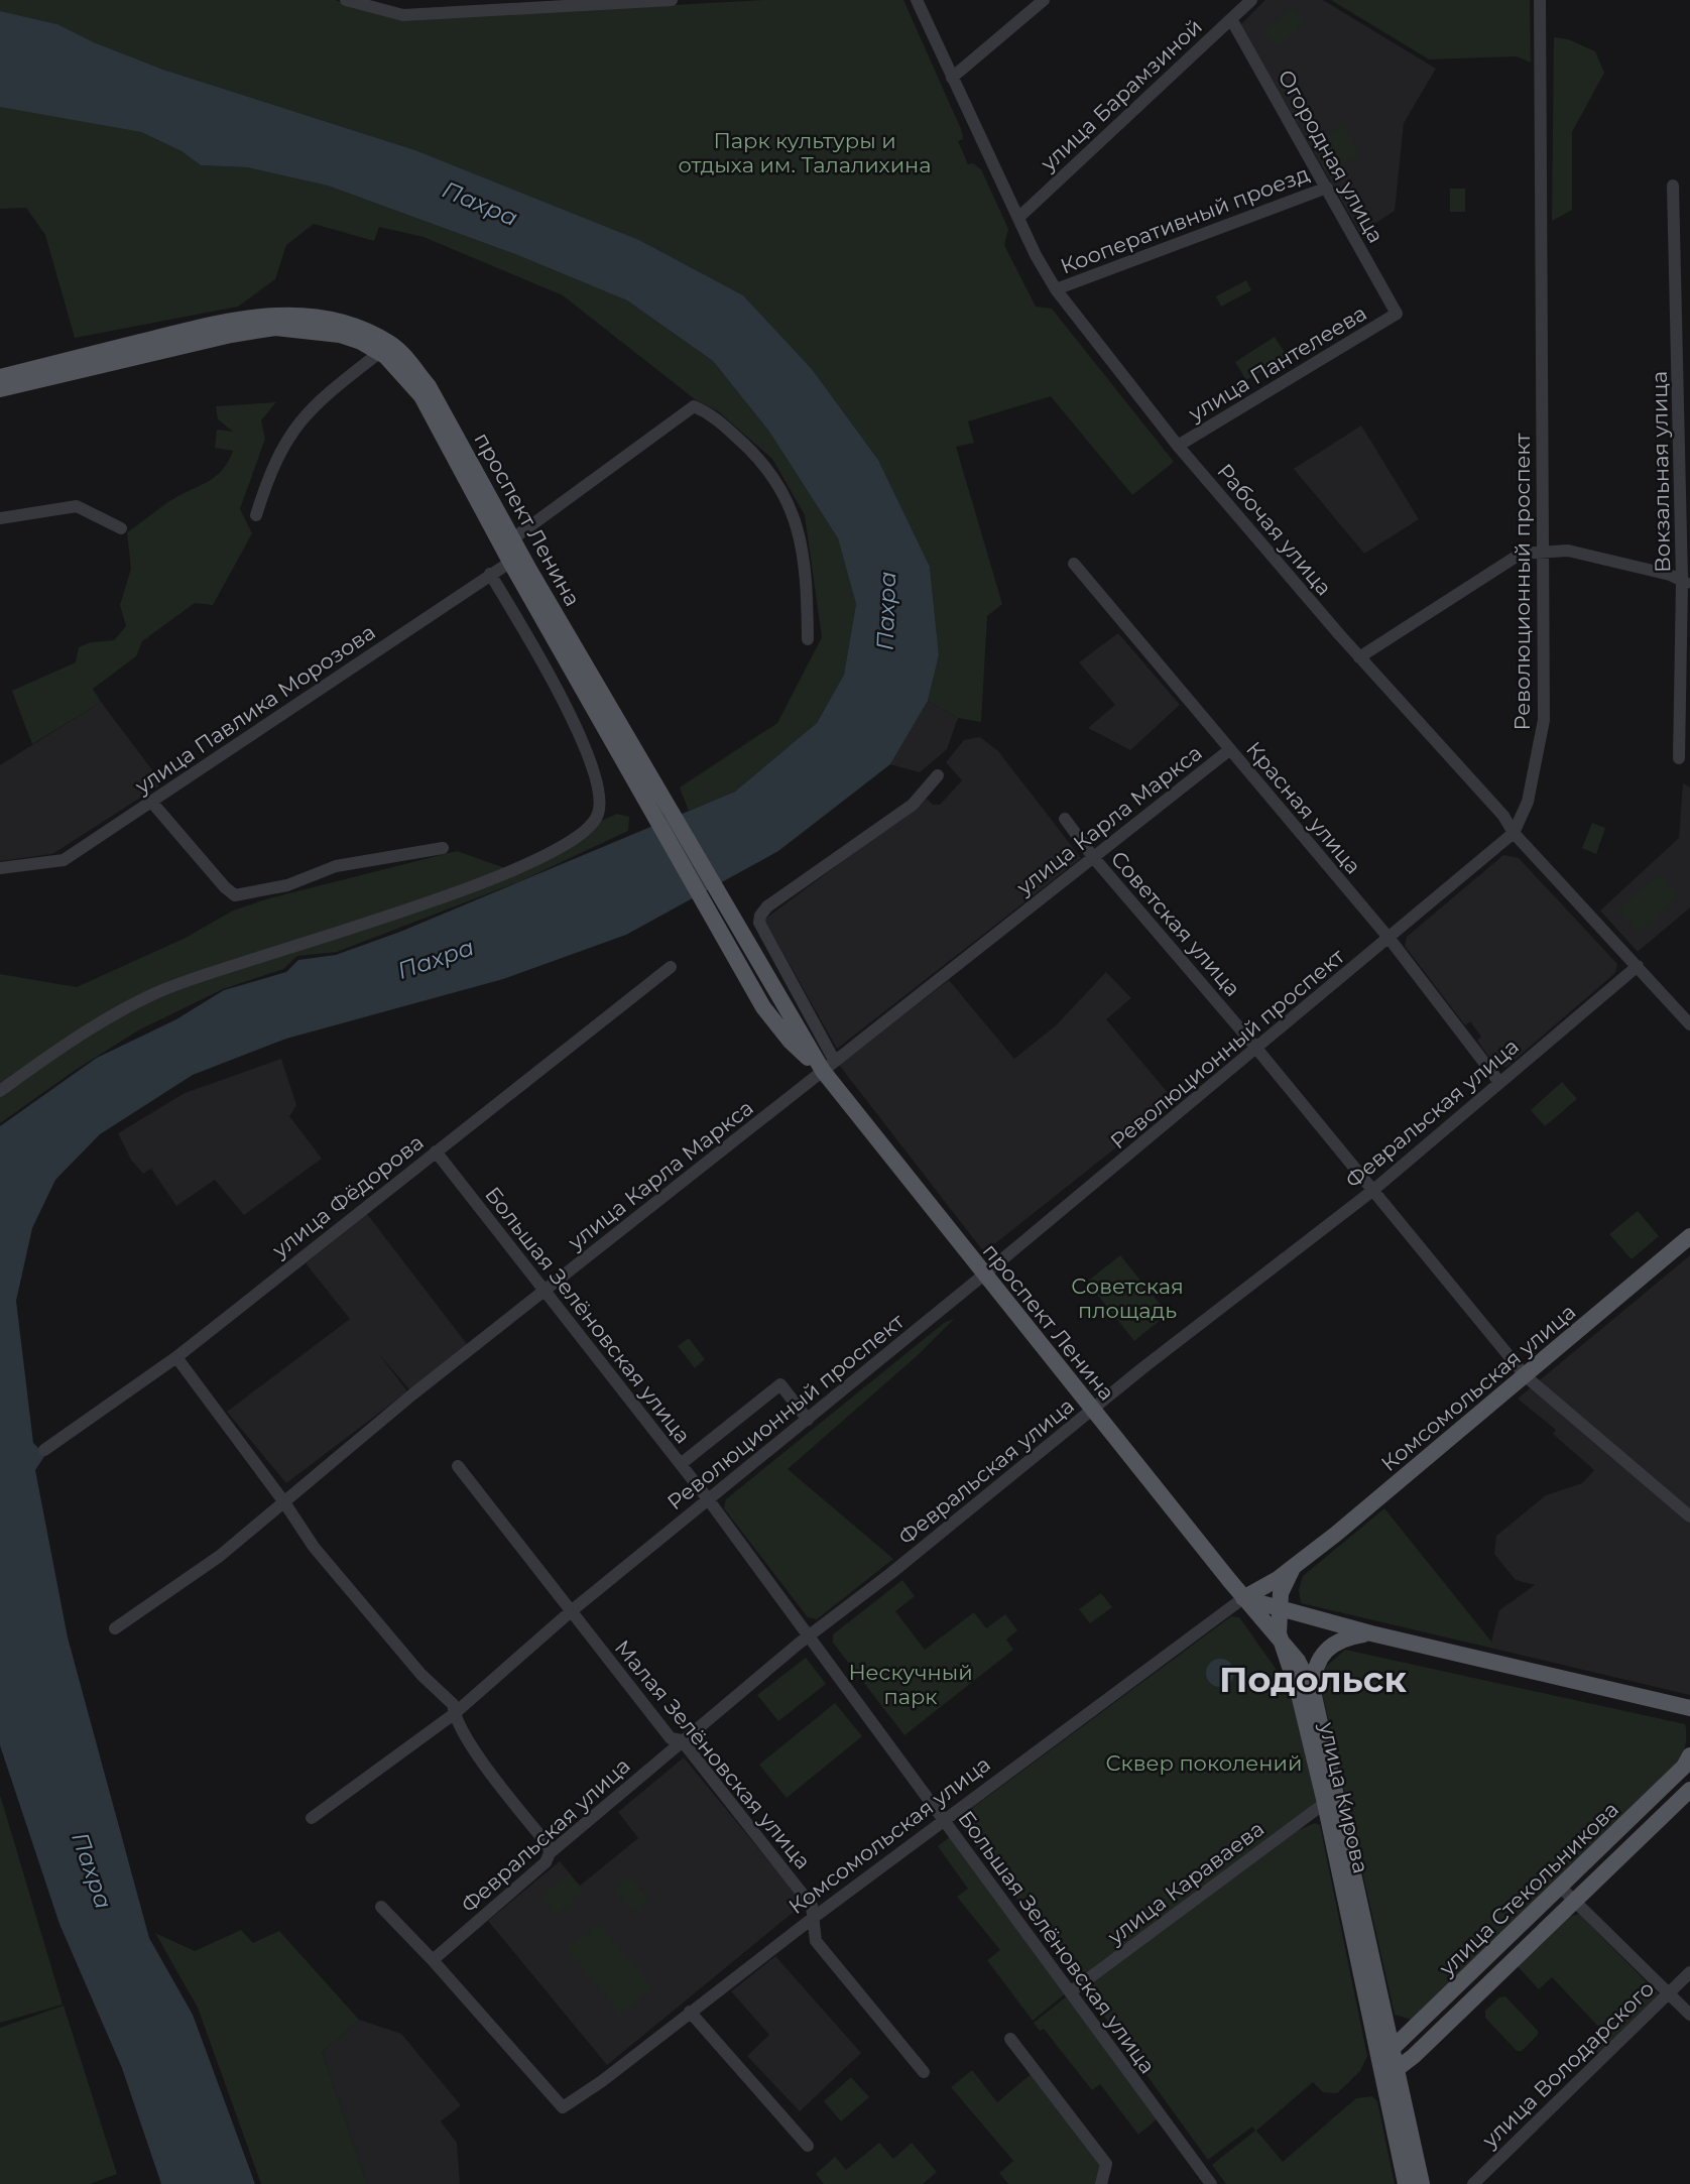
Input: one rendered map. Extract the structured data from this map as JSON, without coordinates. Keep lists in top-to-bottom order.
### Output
{
  "streets": {
    "main road": [
      "проспект Ленина",
      "Комсомольская улица",
      "улица Кирова",
      "улица Стекольникова"
    ],
    "street": [
      "улица Барамзиной",
      "Огородная улица",
      "Кооперативный проезд",
      "улица Пантелеева",
      "Вокзальная улица",
      "Рабочая улица",
      "Революционный проспект",
      "улица Павлика Морозова",
      "Красная улица",
      "улица Карла Маркса",
      "Советская улица",
      "Февральская улица",
      "улица Фёдорова",
      "Большая Зелёновская улица",
      "Малая Зелёновская улица",
      "улица Караваева",
      "улица Володарского"
    ]
  },
  "crossings": [
    ["улица Барамзиной", "Огородная улица"],
    ["улица Барамзиной", "Рабочая улица"],
    ["Огородная улица", "Кооперативный проезд"],
    ["Огородная улица", "улица Пантелеева"],
    ["Кооперативный проезд", "Рабочая улица"],
    ["улица Пантелеева", "Рабочая улица"],
    ["проспект Ленина", "Революционный проспект"],
    ["проспект Ленина", "улица Павлика Морозова"],
    ["проспект Ленина", "улица Карла Маркса"],
    ["проспект Ленина", "Февральская улица"],
    ["проспект Ленина", "Комсомольская улица"],
    ["проспект Ленина", "улица Кирова"],
    ["Рабочая улица", "Революционный проспект"],
    ["Рабочая улица", "Февральская улица"],
    ["Революционный проспект", "Красная улица"],
    ["Революционный проспект", "Советская улица"],
    ["Революционный проспект", "Большая Зелёновская улица"],
    ["Революционный проспект", "Малая Зелёновская улица"],
    ["Красная улица", "улица Карла Маркса"],
    ["Красная улица", "Февральская улица"],
    ["улица Карла Маркса", "Советская улица"],
    ["улица Карла Маркса", "Большая Зелёновская улица"],
    ["Советская улица", "Февральская улица"],
    ["Советская улица", "Комсомольская улица"],
    ["Февральская улица", "Большая Зелёновская улица"],
    ["Февральская улица", "Комсомольская улица"],
    ["Февральская улица", "Малая Зелёновская улица"],
    ["улица Фёдорова", "Большая Зелёновская улица"],
    ["Большая Зелёновская улица", "Комсомольская улица"],
    ["Большая Зелёновская улица", "улица Караваева"],
    ["Комсомольская улица", "Малая Зелёновская улица"],
    ["улица Кирова", "улица Караваева"],
    ["улица Кирова", "улица Стекольникова"]
  ],
  "districts": ["Подольск"],
  "water": ["Пахра"],
  "parks": [
    "Парк культуры и отдыха им. Талалихина",
    "Советская площадь",
    "Нескучный парк",
    "Сквер поколений"
  ]
}
